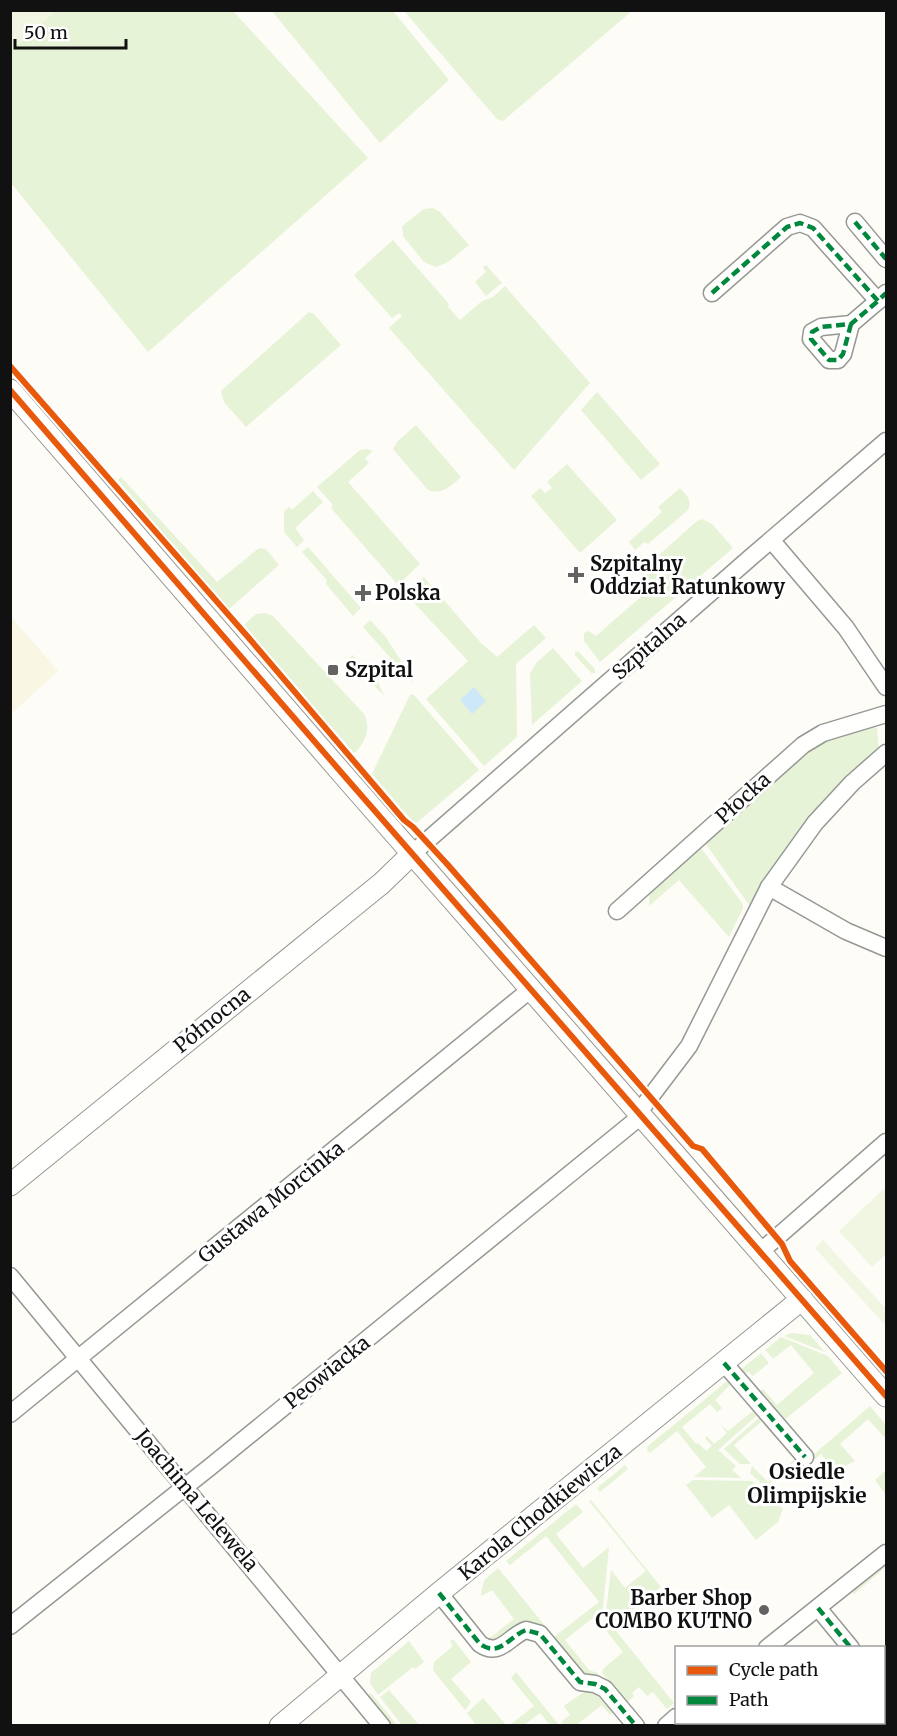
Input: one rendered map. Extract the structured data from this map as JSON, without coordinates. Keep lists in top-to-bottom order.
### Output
{
  "streets": {
    "street": [
      "Szpitalna",
      "Płocka",
      "Północna",
      "Gustawa Morcinka",
      "Peowiacka",
      "Joachima Lelewela",
      "Karola Chodkiewicza"
    ]
  },
  "crossings": [
    ["Szpitalna", "Północna"],
    ["Gustawa Morcinka", "Joachima Lelewela"],
    ["Peowiacka", "Joachima Lelewela"],
    ["Joachima Lelewela", "Karola Chodkiewicza"]
  ],
  "districts": ["Osiedle Olimpijskie"],
  "places": {
    "health": ["Szpitalny Oddział Ratunkowy", "Polska"],
    "transit": ["Szpital"],
    "other": ["Barber Shop COMBO KUTNO"]
  },
  "legend": ["Cycle path", "Path"],
  "scale_bar": "50 m"
}
